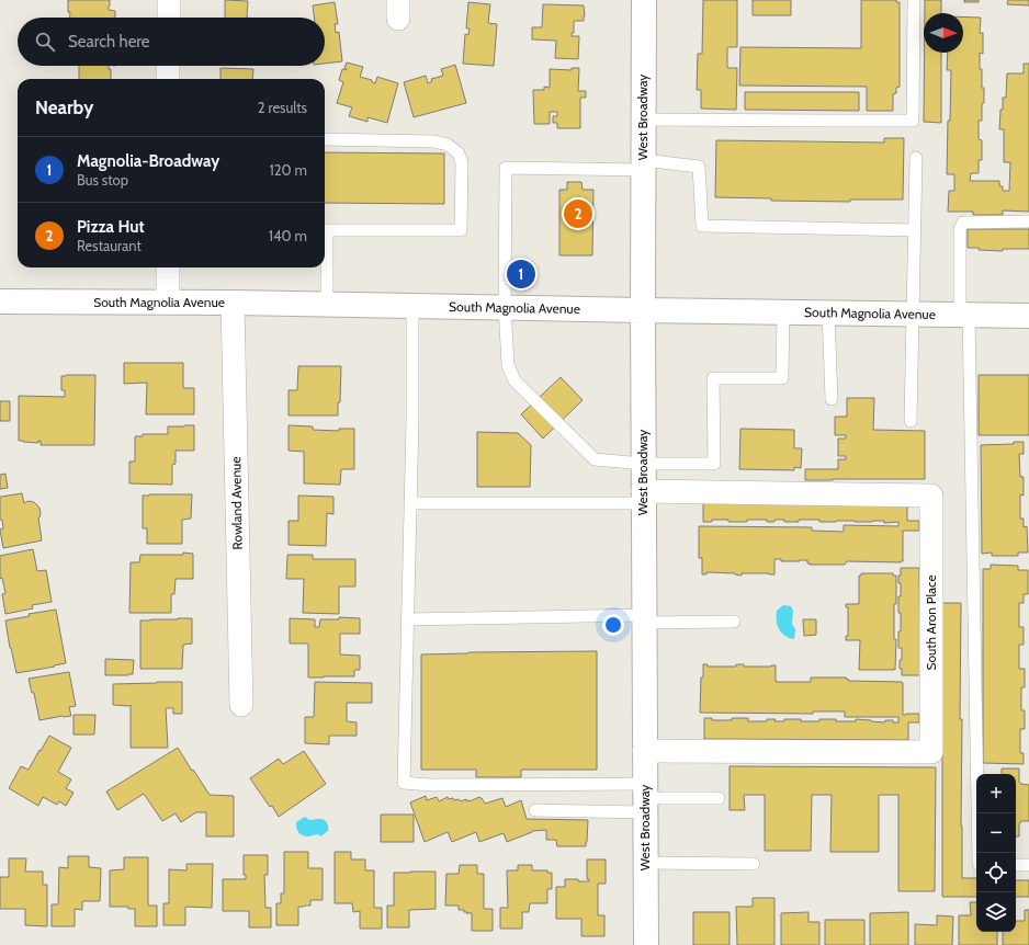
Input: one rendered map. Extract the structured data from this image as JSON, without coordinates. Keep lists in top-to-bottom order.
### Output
{
  "streets": {
    "main road": ["West Broadway", "South Magnolia Avenue"],
    "street": ["Rowland Avenue", "South Aron Place"]
  },
  "crossings": [
    ["West Broadway", "South Magnolia Avenue"],
    ["West Broadway", "South Aron Place"],
    ["South Magnolia Avenue", "Rowland Avenue"]
  ],
  "north": "right",
  "page": {
    "search": "Search here",
    "heading": ["Nearby", "2 results"],
    "list": [
      {
        "mark": "1",
        "name": "Magnolia-Broadway",
        "note": "Bus stop",
        "value": "120 m"
      },
      {
        "mark": "2",
        "name": "Pizza Hut",
        "note": "Restaurant",
        "value": "140 m"
      }
    ],
    "pins": ["2", "1"],
    "map_buttons": ["+", "−"]
  }
}
